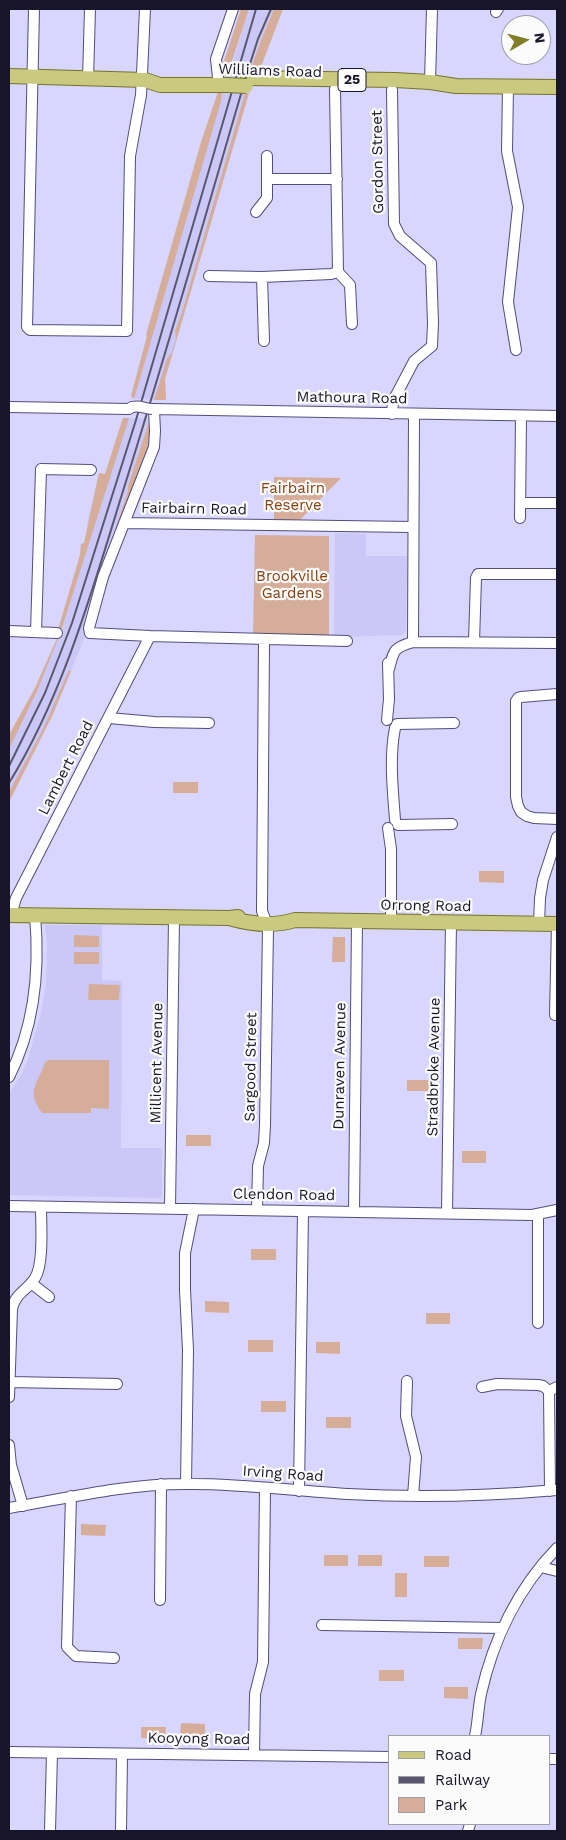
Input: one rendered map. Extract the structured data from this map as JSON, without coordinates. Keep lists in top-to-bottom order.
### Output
{
  "streets": {
    "main road": ["Williams Road", "25", "Orrong Road"],
    "street": [
      "Gordon Street",
      "Mathoura Road",
      "Fairbairn Road",
      "Lambert Road",
      "Millicent Avenue",
      "Dunraven Avenue",
      "Sargood Street",
      "Stradbroke Avenue",
      "Clendon Road",
      "Irving Road",
      "Kooyong Road"
    ]
  },
  "crossings": [
    ["Williams Road", "Gordon Street"],
    ["Gordon Street", "Mathoura Road"],
    ["Lambert Road", "Orrong Road"],
    ["Orrong Road", "Millicent Avenue"],
    ["Orrong Road", "Dunraven Avenue"],
    ["Orrong Road", "Sargood Street"],
    ["Orrong Road", "Stradbroke Avenue"],
    ["Millicent Avenue", "Clendon Road"],
    ["Dunraven Avenue", "Clendon Road"],
    ["Sargood Street", "Clendon Road"],
    ["Stradbroke Avenue", "Clendon Road"]
  ],
  "parks": ["Fairbairn Reserve", "Brookville Gardens"],
  "legend": ["Road", "Railway", "Park"],
  "north": "right"
}
